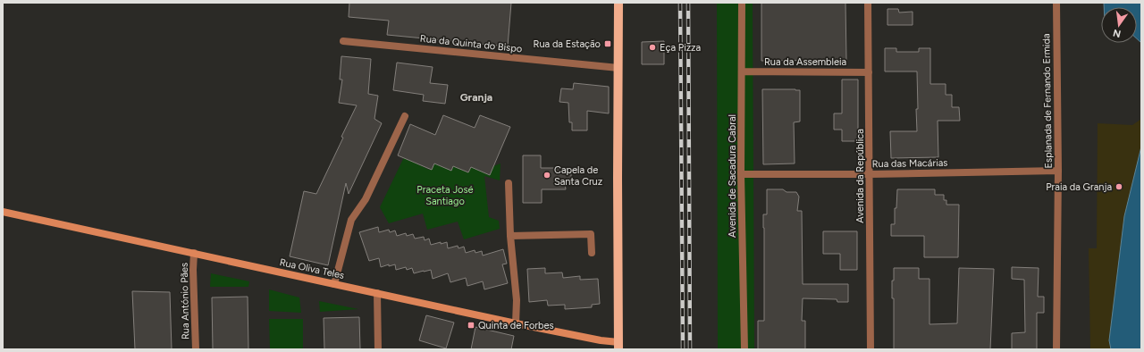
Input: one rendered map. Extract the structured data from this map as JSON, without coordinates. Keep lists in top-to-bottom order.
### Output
{
  "streets": {
    "main road": ["Rua Oliva Teles"],
    "street": [
      "Rua da Quinta do Bispo",
      "Rua da Assembleia",
      "Esplanada de Fernando Ermida",
      "Rua das Macárias",
      "Avenida de Sacadura Cabral",
      "Avenida da República",
      "Rua António Pães"
    ]
  },
  "crossings": [
    ["Rua da Assembleia", "Avenida de Sacadura Cabral"],
    ["Rua da Assembleia", "Avenida da República"],
    ["Esplanada de Fernando Ermida", "Rua das Macárias"],
    ["Rua das Macárias", "Avenida de Sacadura Cabral"],
    ["Rua das Macárias", "Avenida da República"],
    ["Rua Oliva Teles", "Rua António Pães"]
  ],
  "districts": ["Granja"],
  "parks": ["Praceta José Santiago"],
  "places": {
    "transit": ["Rua da Estação", "Quinta de Forbes"],
    "other": ["Eça Pizza", "Capela de Santa Cruz", "Praia da Granja"]
  },
  "north": "bottom"
}
